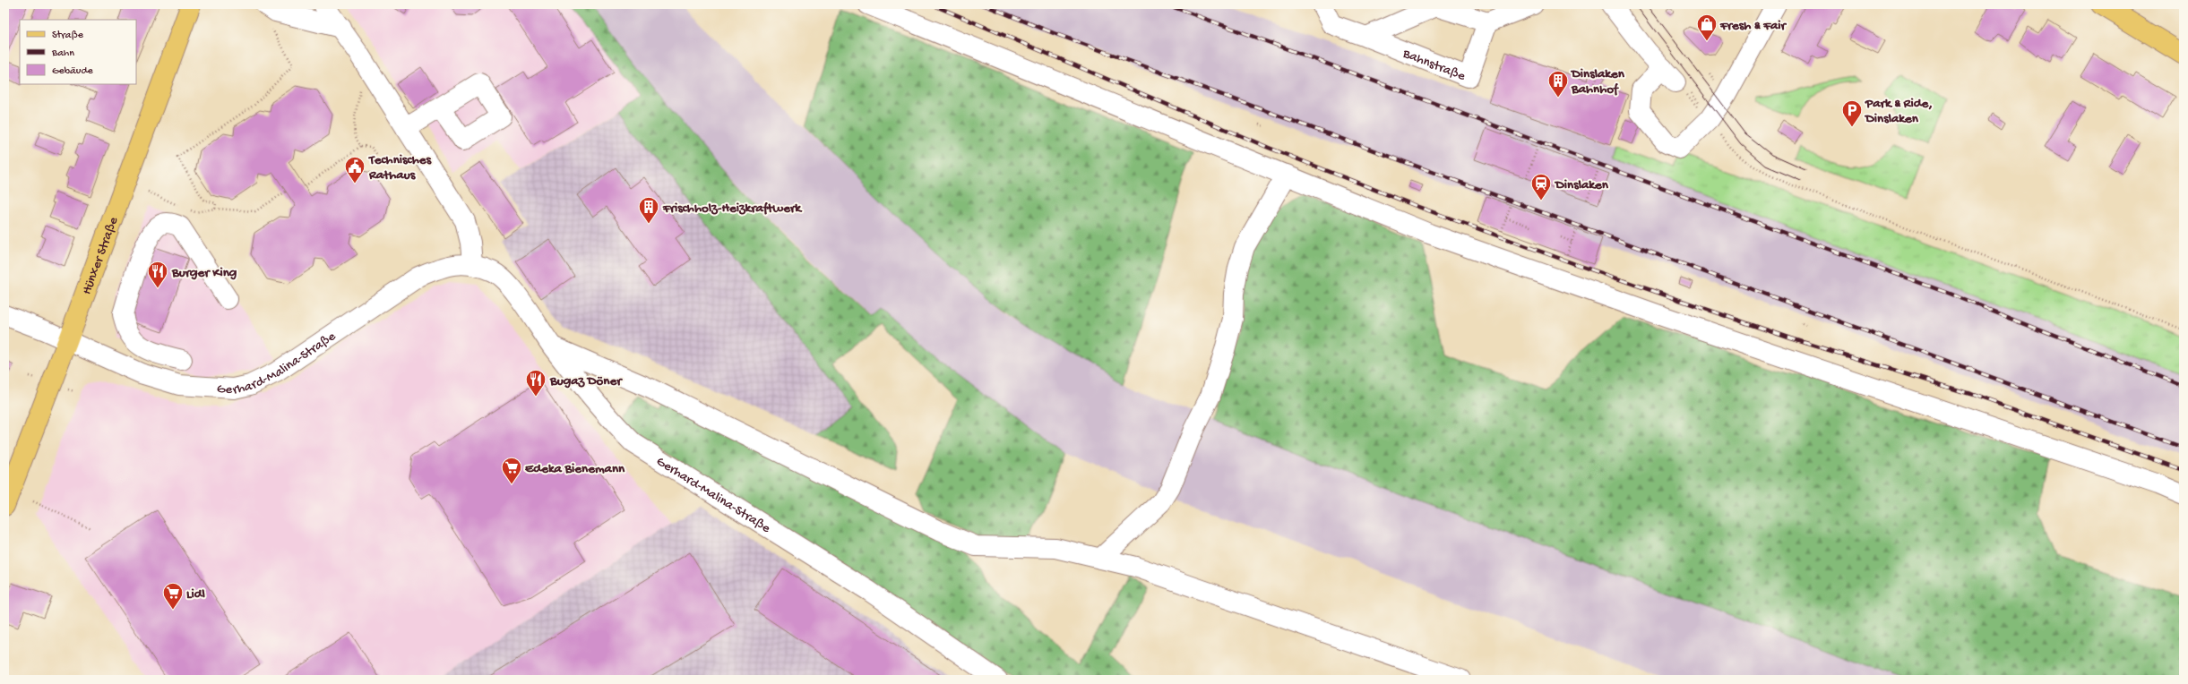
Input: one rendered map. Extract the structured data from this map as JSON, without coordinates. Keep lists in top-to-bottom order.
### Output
{
  "streets": {
    "main road": ["Hünxer Straße"],
    "street": ["Bahnstraße", "Gerhard-Malina-Straße"]
  },
  "crossings": [
    ["Hünxer Straße", "Gerhard-Malina-Straße"]
  ],
  "places": {
    "shop": ["Fresh & Fair"],
    "building": ["Dinslaken Bahnhof", "Frischholz-Heizkraftwerk"],
    "parking": ["Park & Ride, Dinslaken"],
    "public building": ["Technisches Rathaus"],
    "station": ["Dinslaken"],
    "restaurant": ["Burger King", "Bugaz Döner"],
    "supermarket": ["Edeka Bienemann", "Lidl"]
  },
  "legend": ["Straße", "Bahn", "Gebäude"]
}
